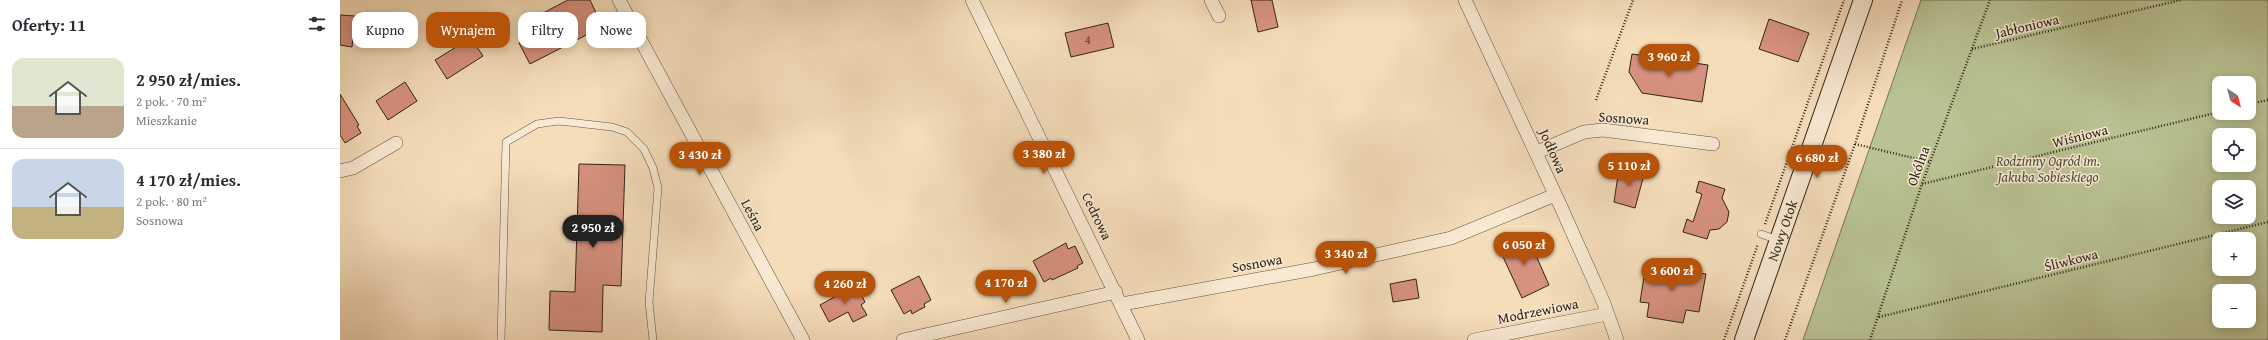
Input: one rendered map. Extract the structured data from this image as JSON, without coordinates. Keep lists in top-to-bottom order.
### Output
{
  "streets": {
    "main road": ["Nowy Otok"],
    "street": [
      "Sosnowa",
      "Jodłowa",
      "Leśna",
      "Cedrowa",
      "Modrzewiowa"
    ],
    "path": [
      "Jabłoniowa",
      "Wiśniowa",
      "Okólna",
      "Śliwkowa"
    ]
  },
  "crossings": [
    ["Jabłoniowa", "Okólna"],
    ["Sosnowa", "Jodłowa"],
    ["Sosnowa", "Cedrowa"],
    ["Wiśniowa", "Okólna"],
    ["Jodłowa", "Modrzewiowa"],
    ["Okólna", "Śliwkowa"]
  ],
  "parks": ["Rodzinny Ogród im. Jakuba Sobieskiego"],
  "house_numbers": ["4"],
  "north": "bottom right",
  "page": {
    "heading": "Oferty: 11",
    "chip": [
      "Kupno",
      "Wynajem",
      "Filtry",
      "Nowe"
    ],
    "price": [
      "3 960 zł",
      "3 380 zł",
      "3 430 zł",
      "6 680 zł",
      "5 110 zł",
      "2 950 zł",
      "6 050 zł",
      "3 340 zł",
      "3 600 zł",
      "4 170 zł",
      "4 260 zł"
    ],
    "list": [
      {
        "name": "2 950 zł/mies.",
        "note": "2 pok. · 70 m² · Mieszkanie"
      },
      {
        "name": "4 170 zł/mies.",
        "note": "2 pok. · 80 m² · Sosnowa"
      }
    ],
    "map_buttons": ["+", "−"]
  }
}
